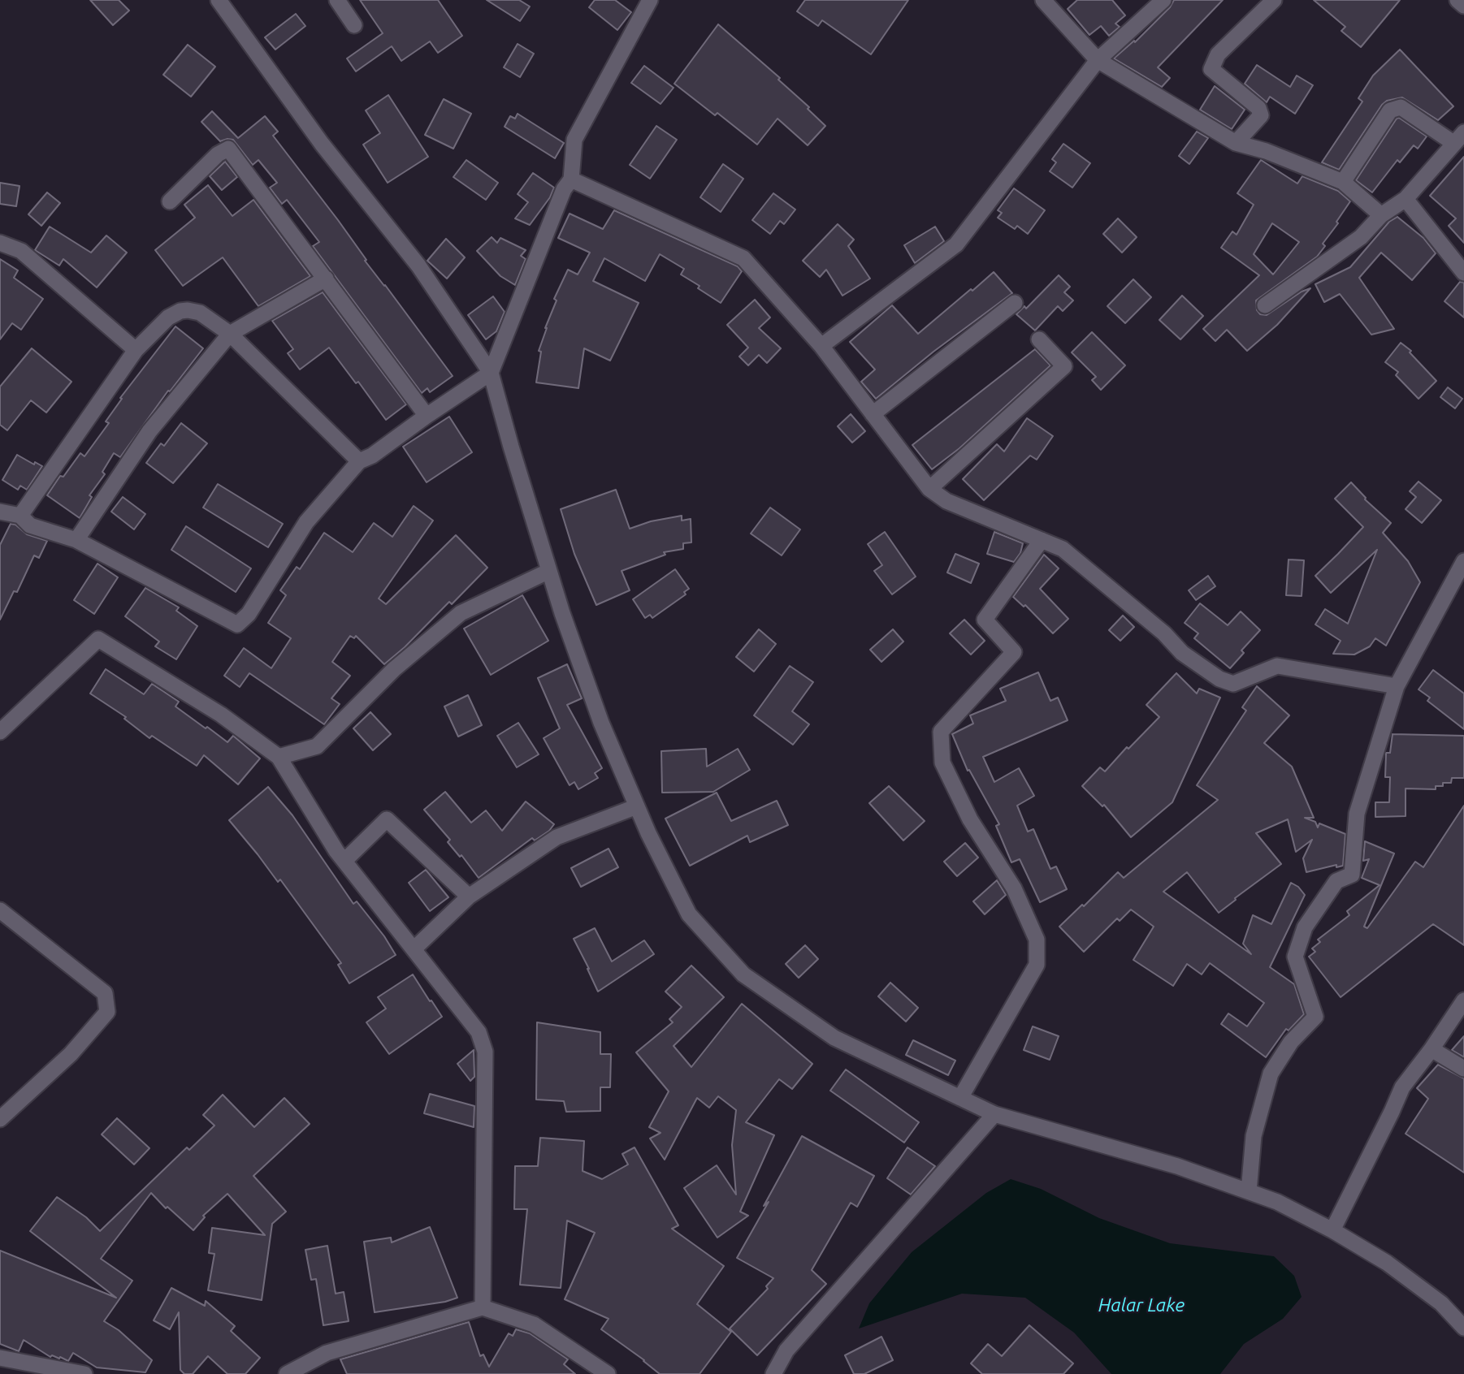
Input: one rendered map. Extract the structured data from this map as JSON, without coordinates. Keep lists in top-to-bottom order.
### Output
{
  "water": ["Halar Lake"]
}
